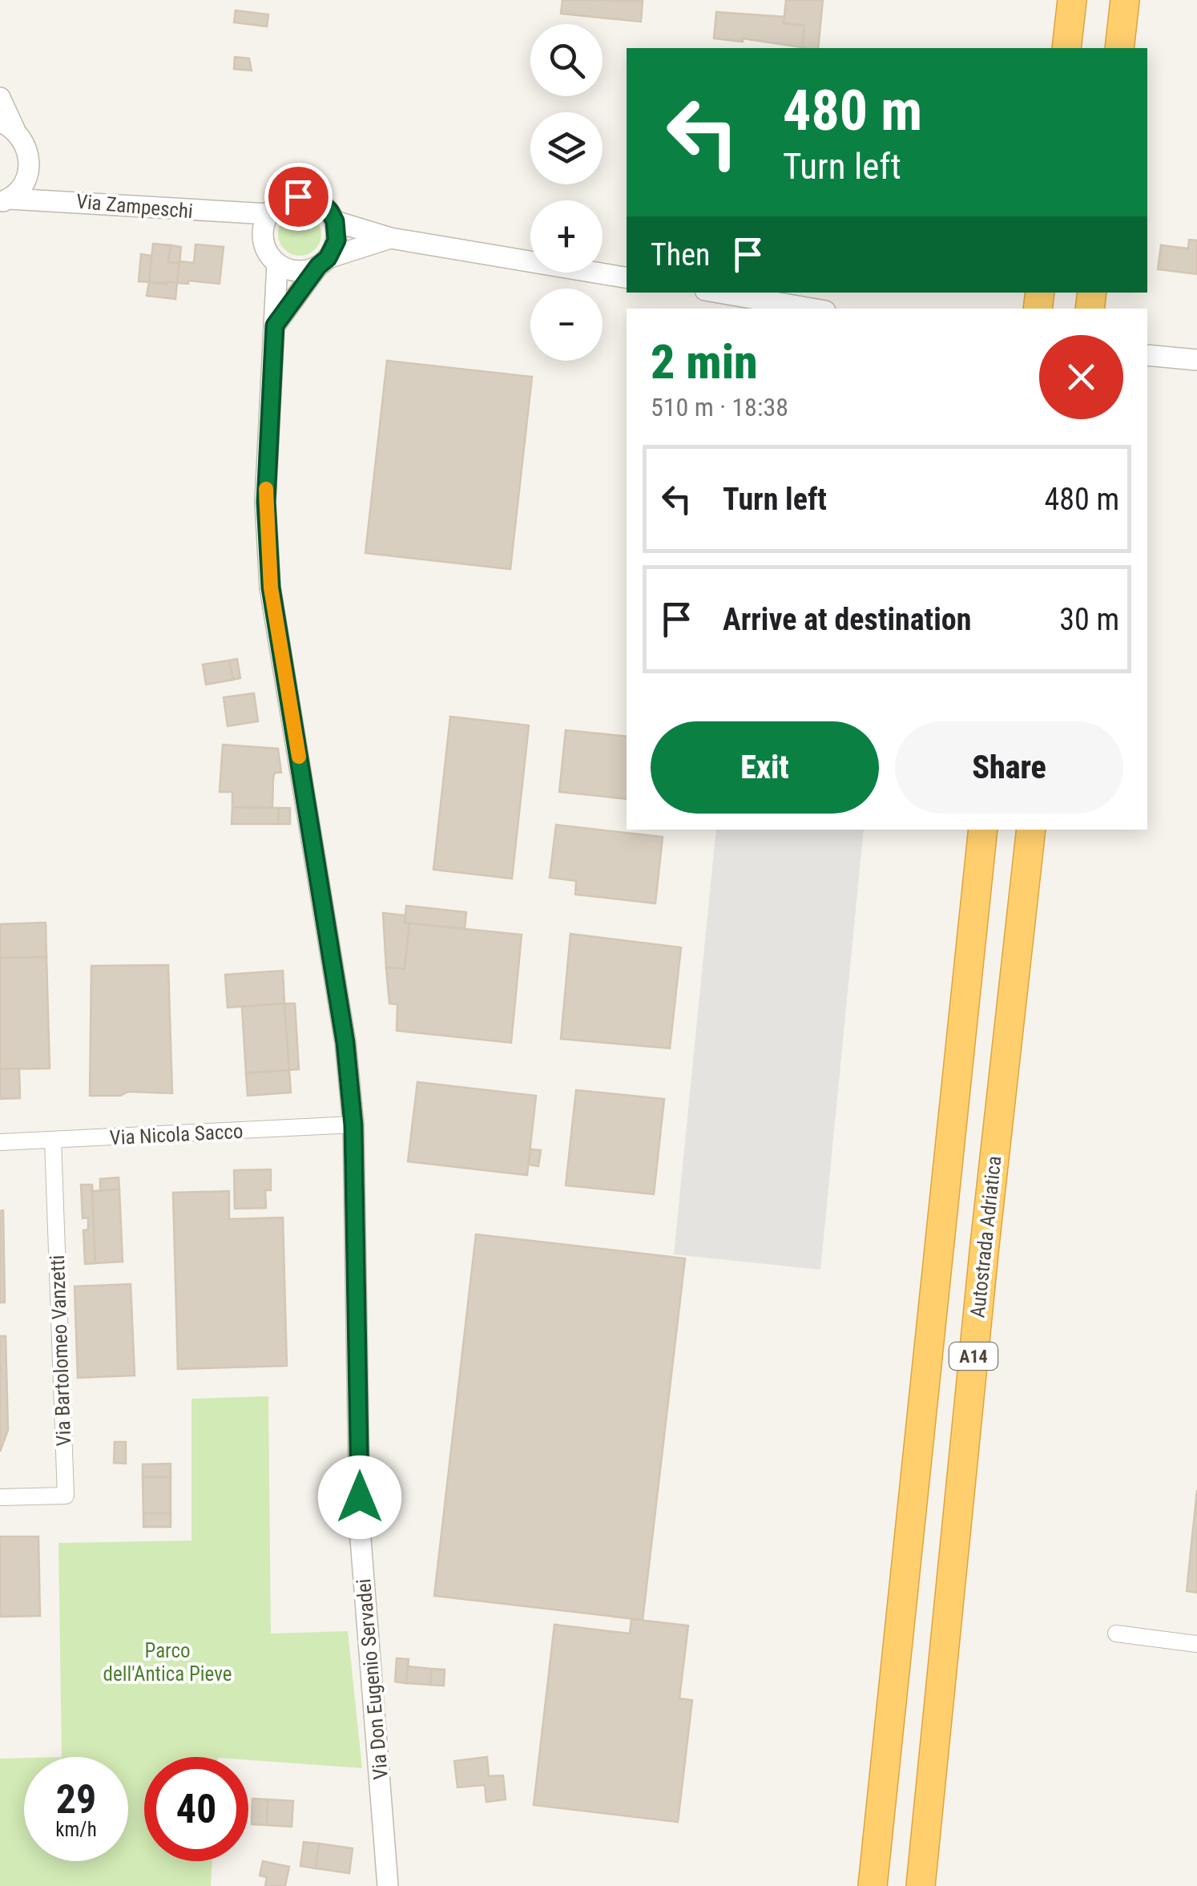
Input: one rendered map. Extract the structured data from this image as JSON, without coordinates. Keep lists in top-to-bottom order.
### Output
{
  "streets": {
    "highway": ["Autostrada Adriatica", "A14"],
    "street": [
      "Via Zampeschi",
      "Via Nicola Sacco",
      "Via Bartolomeo Vanzetti",
      "Via Don Eugenio Servadei"
    ]
  },
  "crossings": [
    ["Via Zampeschi", "Via Don Eugenio Servadei"],
    ["Via Nicola Sacco", "Via Bartolomeo Vanzetti"],
    ["Via Nicola Sacco", "Via Don Eugenio Servadei"]
  ],
  "parks": ["Parco dell'Antica Pieve"],
  "page": {
    "map_buttons": ["+", "−"],
    "turn": ["480 m", "Turn left"],
    "then": "Then",
    "heading": ["2 min", "510 m · 18:38"],
    "list": [
      {
        "name": "Turn left",
        "value": "480 m"
      },
      {
        "name": "Arrive at destination",
        "value": "30 m"
      }
    ],
    "buttons": ["Exit", "Share"],
    "speed": "29 km/h",
    "limit": "40"
  }
}
